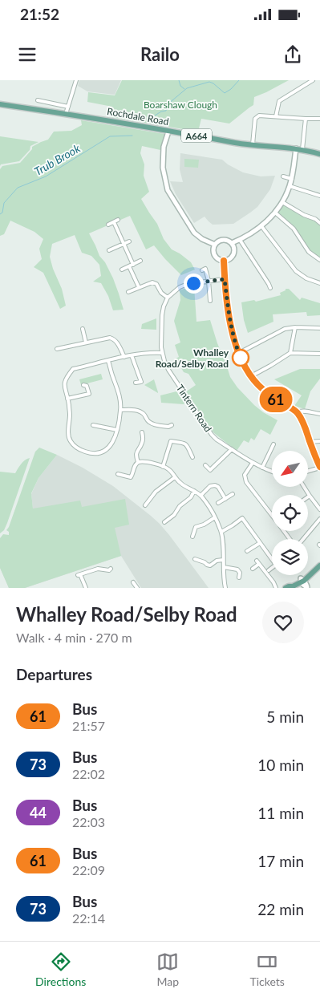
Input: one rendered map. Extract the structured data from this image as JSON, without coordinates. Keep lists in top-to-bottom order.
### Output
{
  "streets": {
    "main road": ["Rochdale Road", "A664"],
    "street": ["Tintern Road"]
  },
  "water": ["Trub Brook"],
  "parks": ["Boarshaw Clough"],
  "places": ["Whalley Road/Selby Road"],
  "lines": ["bus line 61"],
  "north": "bottom left",
  "page": {
    "status": "21:52",
    "header": "Railo",
    "on_map": "61",
    "heading": [
      ["Whalley Road/Selby Road", "Walk · 4 min · 270 m"],
      "Departures"
    ],
    "list": [
      {
        "mark": "61",
        "name": "Bus",
        "note": "21:57",
        "value": "5 min"
      },
      {
        "mark": "73",
        "name": "Bus",
        "note": "22:02",
        "value": "10 min"
      },
      {
        "mark": "44",
        "name": "Bus",
        "note": "22:03",
        "value": "11 min"
      },
      {
        "mark": "61",
        "name": "Bus",
        "note": "22:09",
        "value": "17 min"
      },
      {
        "mark": "73",
        "name": "Bus",
        "note": "22:14",
        "value": "22 min"
      }
    ],
    "tabs": ["Directions", "Map", "Tickets"]
  }
}
